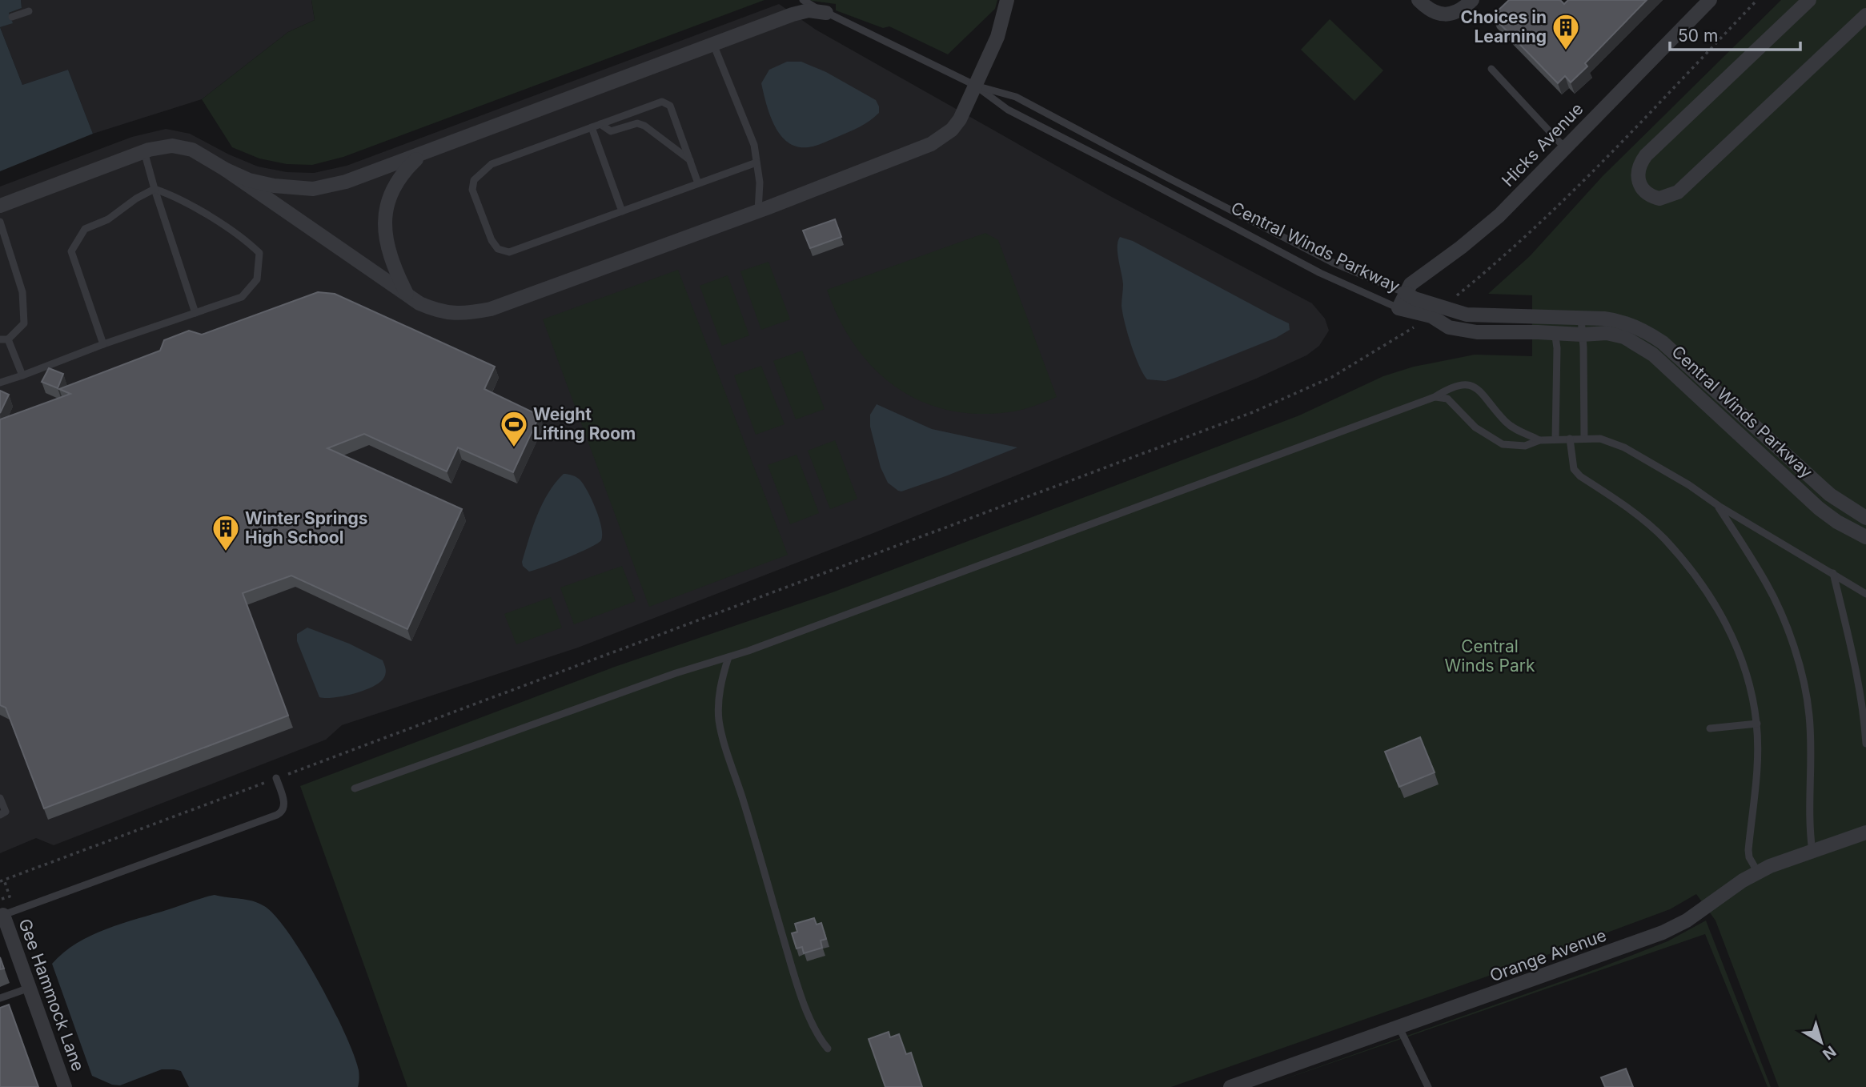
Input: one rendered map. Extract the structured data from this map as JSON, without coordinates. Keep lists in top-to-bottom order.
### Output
{
  "streets": {
    "street": [
      "Hicks Avenue",
      "Central Winds Parkway",
      "Orange Avenue",
      "Gee Hammock Lane"
    ]
  },
  "crossings": [
    ["Hicks Avenue", "Central Winds Parkway"]
  ],
  "parks": ["Central Winds Park"],
  "places": {
    "building": ["Choices in Learning", "Winter Springs High School"],
    "sports": ["Weight Lifting Room"]
  },
  "scale_bar": "50 m",
  "north": "bottom right"
}
